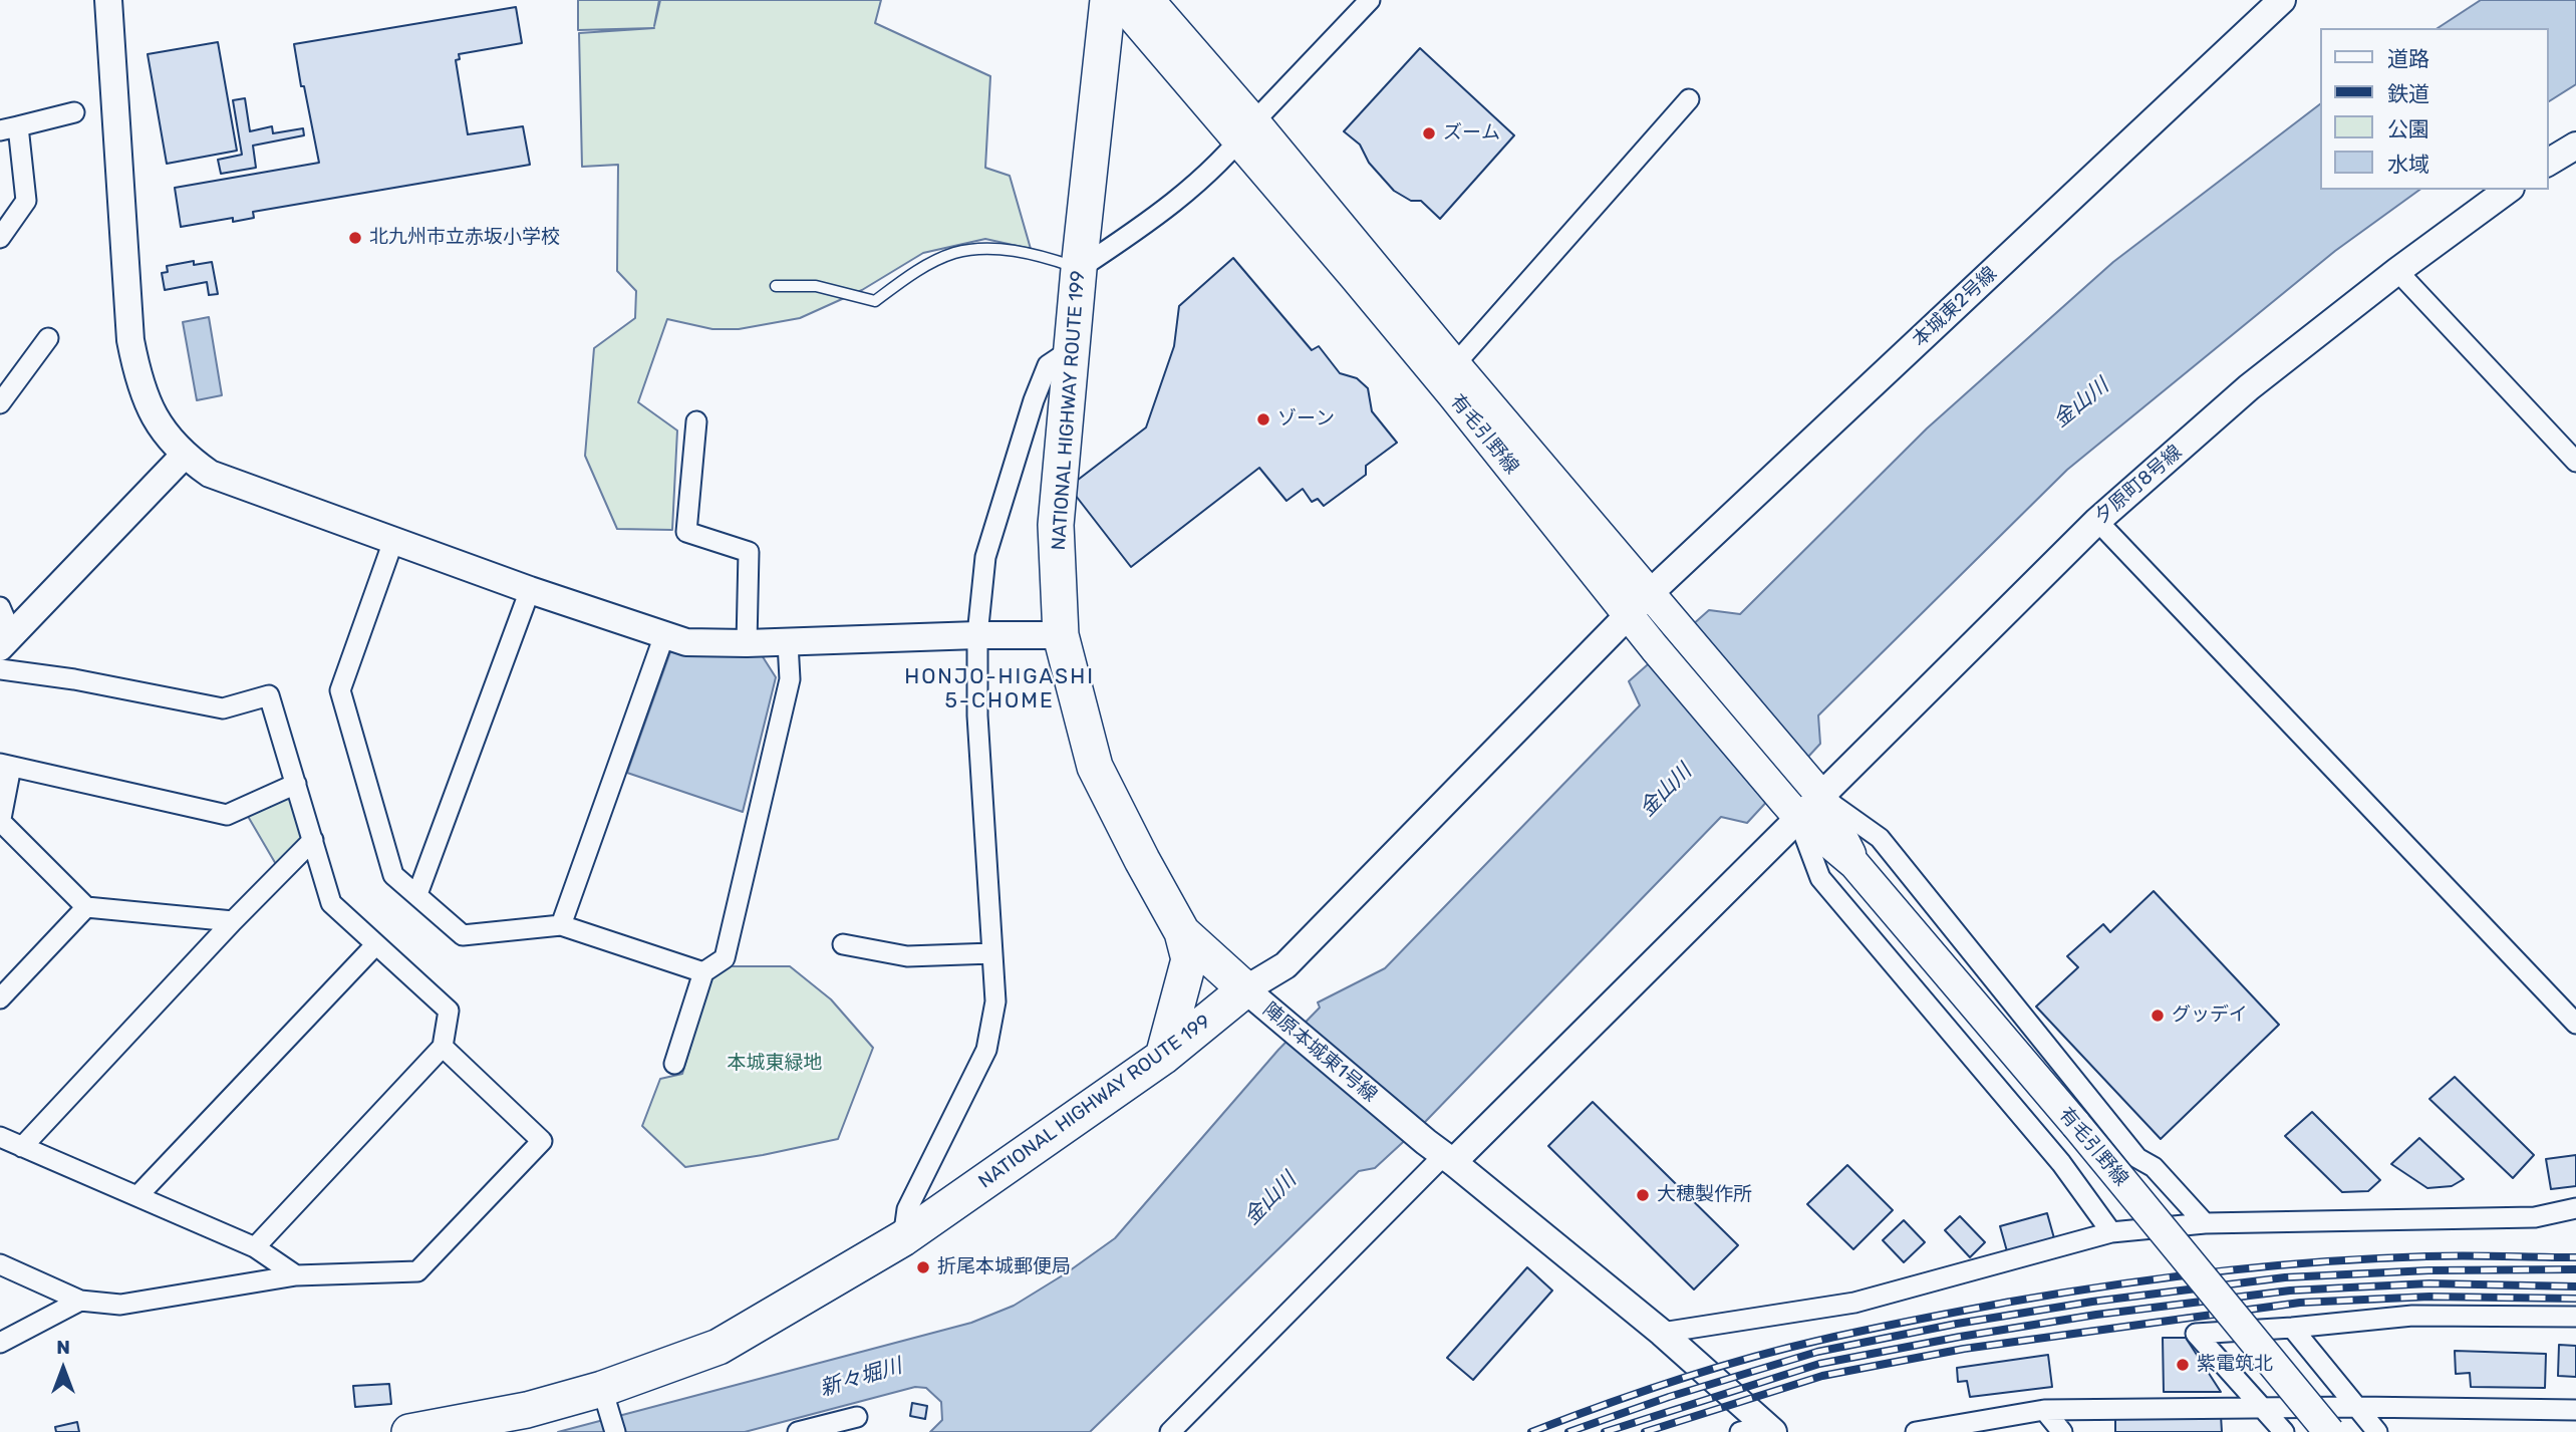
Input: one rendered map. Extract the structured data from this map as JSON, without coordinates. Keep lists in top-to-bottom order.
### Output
{
  "streets": {
    "highway": ["NATIONAL HIGHWAY ROUTE 199"],
    "main road": ["有毛引野線"],
    "street": ["本城東2号線", "夕原町8号線", "陣原本城東1号線"]
  },
  "crossings": [
    ["本城東2号線", "有毛引野線"],
    ["本城東2号線", "陣原本城東1号線"],
    ["NATIONAL HIGHWAY ROUTE 199", "陣原本城東1号線"],
    ["有毛引野線", "夕原町8号線"],
    ["有毛引野線", "陣原本城東1号線"],
    ["夕原町8号線", "陣原本城東1号線"]
  ],
  "districts": ["HONJO-HIGASHI 5-CHOME"],
  "water": ["金山川", "新々堀川"],
  "parks": ["本城東緑地"],
  "places": [
    "ズーム",
    "北九州市立赤坂小学校",
    "ゾーン",
    "グッデイ",
    "大穂製作所",
    "折尾本城郵便局",
    "紫電筑北"
  ],
  "legend": [
    "道路",
    "鉄道",
    "公園",
    "水域"
  ],
  "north": "top"
}
